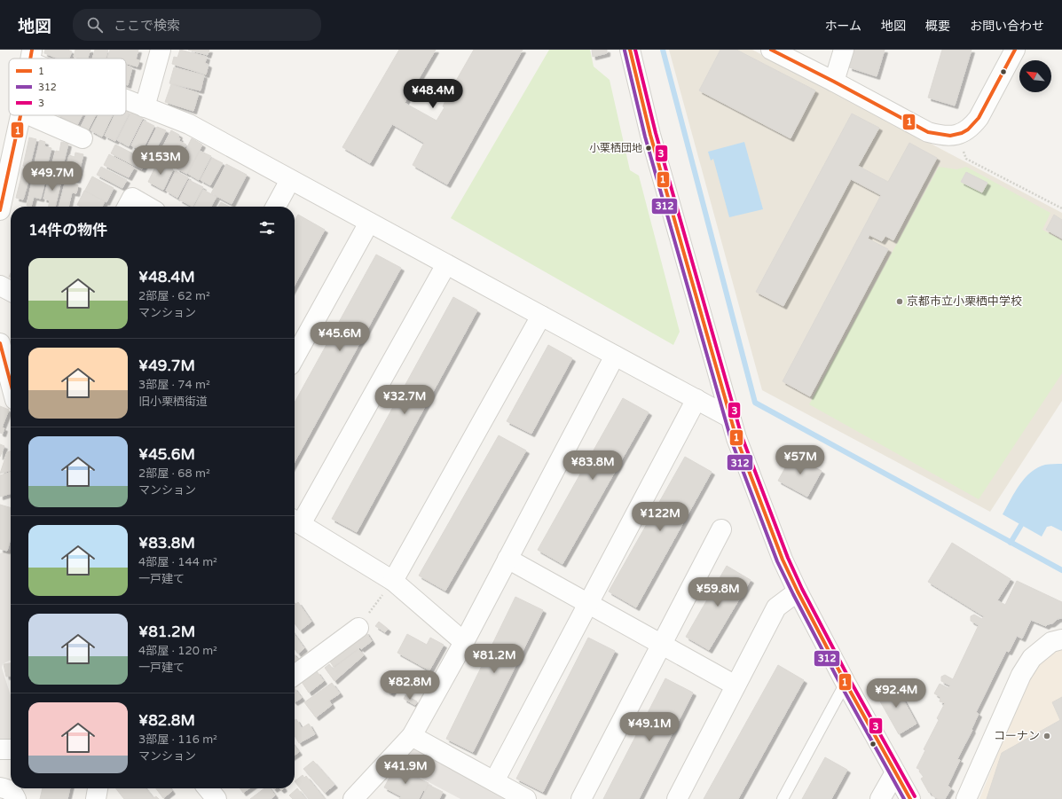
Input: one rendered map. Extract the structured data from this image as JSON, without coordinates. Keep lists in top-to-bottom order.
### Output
{
  "places": ["小栗栖団地", "京都市立小栗栖中学校", "コーナン"],
  "lines": ["transit line 1", "transit line 3", "transit line 312"],
  "legend": ["1", "312", "3"],
  "north": "top left",
  "page": {
    "header": "地図",
    "search": "ここで検索",
    "nav": [
      "ホーム",
      "地図",
      "概要",
      "お問い合わせ"
    ],
    "price": [
      "¥48.4M",
      "¥153M",
      "¥49.7M",
      "¥45.6M",
      "¥32.7M",
      "¥57M",
      "¥83.8M",
      "¥122M",
      "¥59.8M",
      "¥81.2M",
      "¥82.8M",
      "¥92.4M",
      "¥49.1M",
      "¥41.9M"
    ],
    "heading": "14件の物件",
    "list": [
      {
        "name": "¥48.4M",
        "note": "2部屋 · 62 m² · マンション"
      },
      {
        "name": "¥49.7M",
        "note": "3部屋 · 74 m² · 旧小栗栖街道"
      },
      {
        "name": "¥45.6M",
        "note": "2部屋 · 68 m² · マンション"
      },
      {
        "name": "¥83.8M",
        "note": "4部屋 · 144 m² · 一戸建て"
      },
      {
        "name": "¥81.2M",
        "note": "4部屋 · 120 m² · 一戸建て"
      },
      {
        "name": "¥82.8M",
        "note": "3部屋 · 116 m² · マンション"
      }
    ]
  }
}
